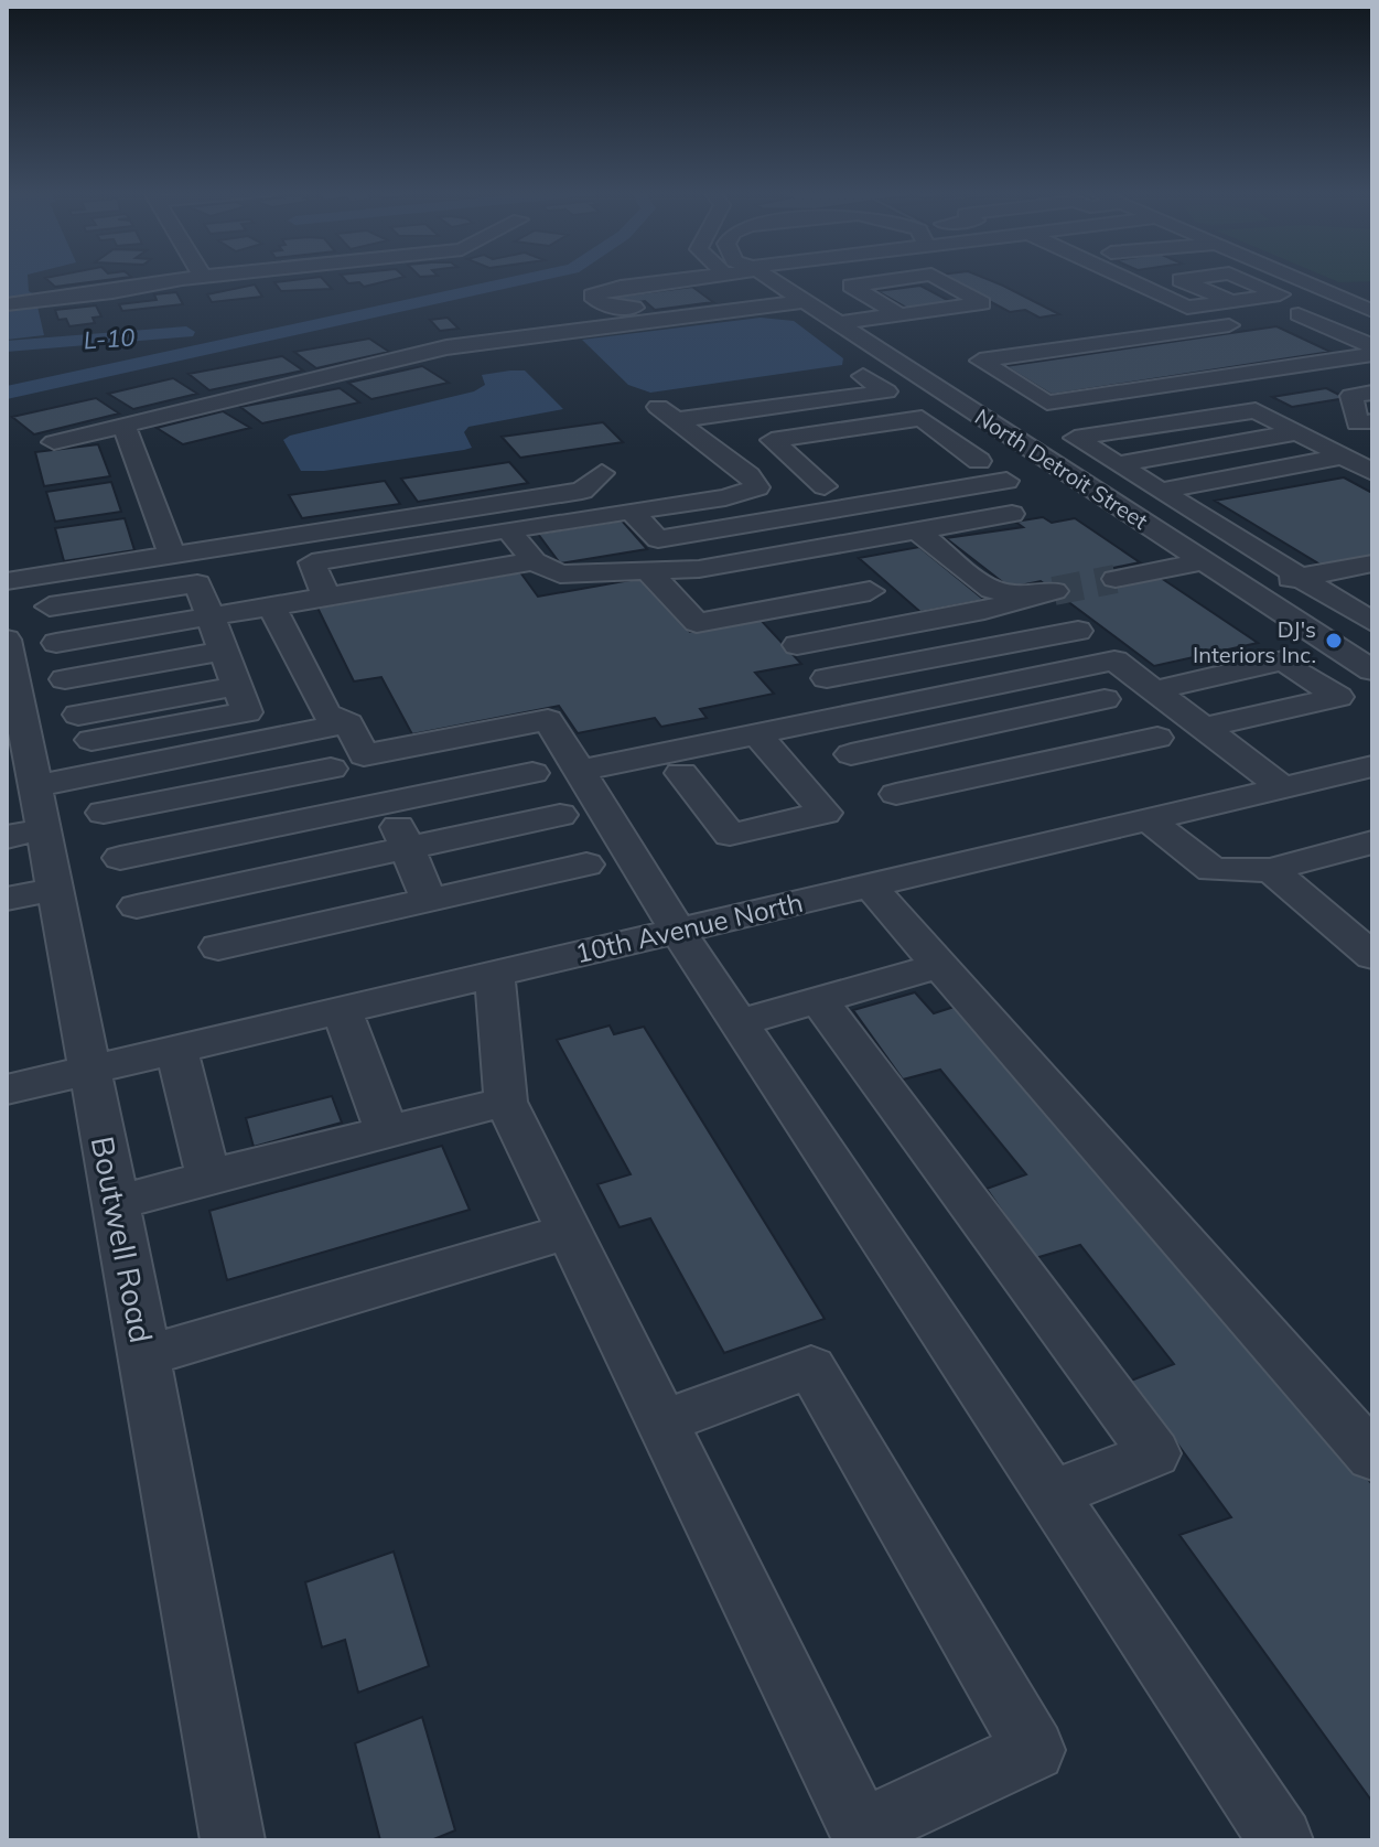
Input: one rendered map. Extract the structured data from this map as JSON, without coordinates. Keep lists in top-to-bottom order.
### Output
{
  "streets": {
    "street": ["North Detroit Street", "10th Avenue North", "Boutwell Road"]
  },
  "crossings": [
    ["10th Avenue North", "Boutwell Road"]
  ],
  "water": ["L-10"],
  "places": ["DJ's Interiors Inc."]
}
